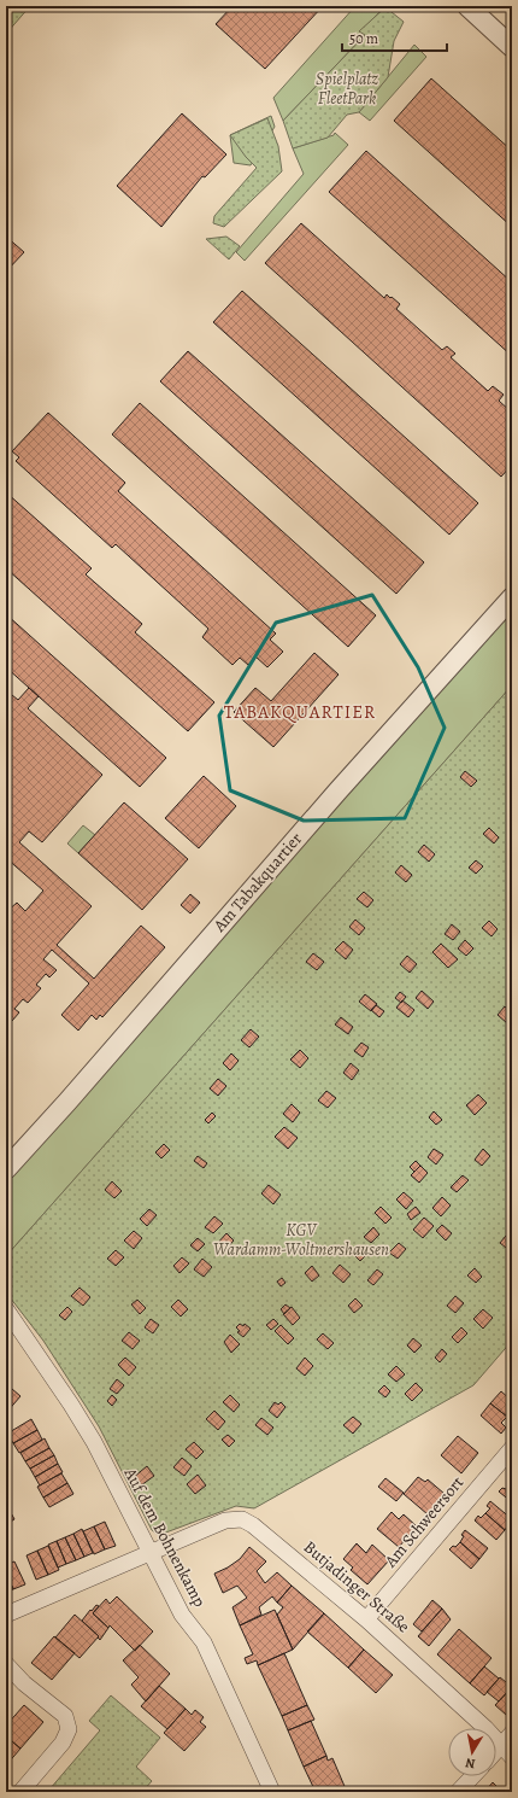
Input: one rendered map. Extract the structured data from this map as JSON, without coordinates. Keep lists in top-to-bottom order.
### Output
{
  "streets": {
    "street": [
      "Am Tabakquartier",
      "Am Schweersort",
      "Auf dem Bohnenkamp",
      "Butjadinger Straße"
    ]
  },
  "crossings": [
    ["Am Schweersort", "Butjadinger Straße"],
    ["Auf dem Bohnenkamp", "Butjadinger Straße"]
  ],
  "districts": ["TABAKQUARTIER"],
  "parks": ["Spielplatz FleetPark", "KGV Wardamm-Woltmershausen"],
  "scale_bar": "50 m",
  "north": "bottom"
}
